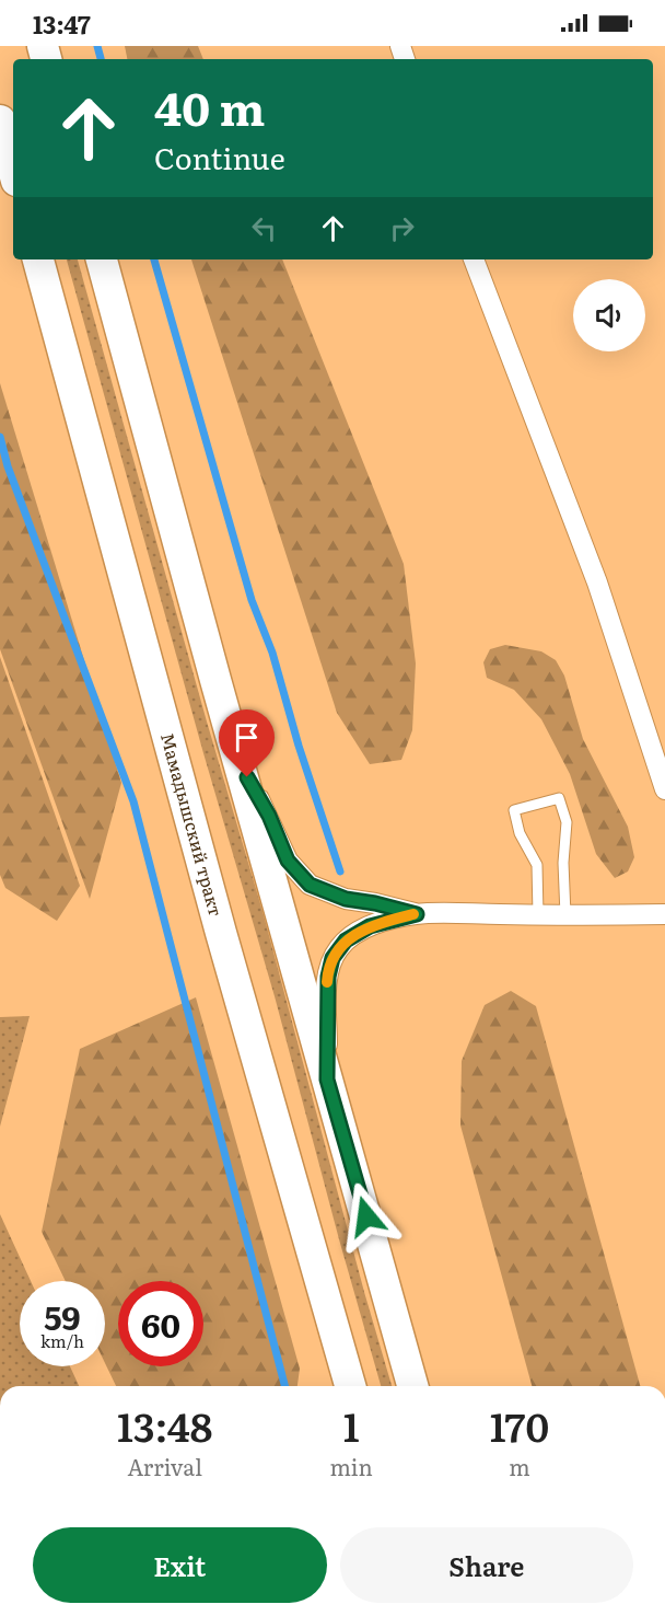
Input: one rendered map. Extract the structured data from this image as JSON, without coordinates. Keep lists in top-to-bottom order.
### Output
{
  "streets": {
    "main road": ["Мамадышский тракт"]
  },
  "page": {
    "status": "13:47",
    "turn": ["40 m", "Continue"],
    "speed": "59 km/h",
    "limit": "60",
    "eta": [
      "13:48",
      "Arrival",
      "1",
      "min",
      "170",
      "m"
    ],
    "buttons": ["Exit", "Share"]
  }
}
